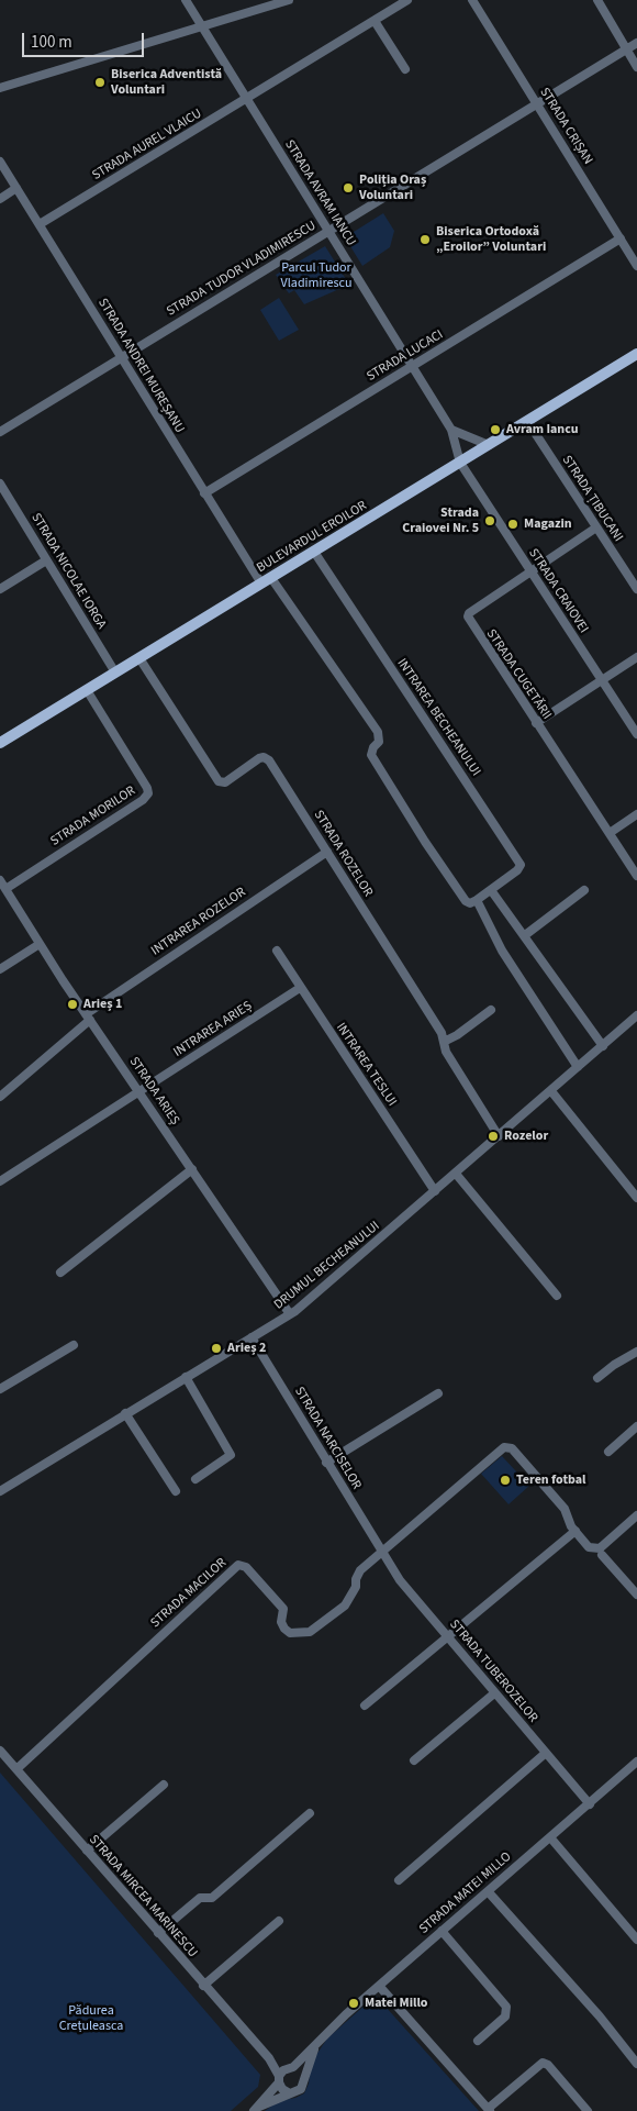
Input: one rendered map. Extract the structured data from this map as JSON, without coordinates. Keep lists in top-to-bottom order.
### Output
{
  "streets": {
    "main road": ["BULEVARDUL EROILOR"],
    "street": [
      "STRADA CRIȘAN",
      "STRADA AUREL VLAICU",
      "STRADA AVRAM IANCU",
      "STRADA TUDOR VLADIMIRESCU",
      "STRADA LUCACI",
      "STRADA ANDREI MUREȘANU",
      "STRADA ȚIBUCANI",
      "STRADA NICOLAE IORGA",
      "STRADA CRAIOVEI",
      "STRADA CUGETĂRII",
      "INTRAREA BECHEANULUI",
      "STRADA MORILOR",
      "STRADA ROZELOR",
      "INTRAREA ROZELOR",
      "INTRAREA ARIEȘ",
      "INTRAREA TESLUI",
      "STRADA ARIEȘ",
      "DRUMUL BECHEANULUI",
      "STRADA NARCISELOR",
      "STRADA MACILOR",
      "STRADA TUBEROZELOR",
      "STRADA MATEI MILLO",
      "STRADA MIRCEA MARINESCU"
    ]
  },
  "crossings": [
    ["STRADA CRIȘAN", "STRADA TUDOR VLADIMIRESCU"],
    ["STRADA CRIȘAN", "STRADA LUCACI"],
    ["STRADA AUREL VLAICU", "STRADA AVRAM IANCU"],
    ["STRADA AUREL VLAICU", "STRADA ANDREI MUREȘANU"],
    ["STRADA AVRAM IANCU", "STRADA TUDOR VLADIMIRESCU"],
    ["STRADA AVRAM IANCU", "STRADA LUCACI"],
    ["STRADA AVRAM IANCU", "BULEVARDUL EROILOR"],
    ["STRADA AVRAM IANCU", "STRADA CRAIOVEI"],
    ["STRADA TUDOR VLADIMIRESCU", "STRADA ANDREI MUREȘANU"],
    ["STRADA LUCACI", "STRADA ANDREI MUREȘANU"],
    ["STRADA ANDREI MUREȘANU", "BULEVARDUL EROILOR"],
    ["STRADA ANDREI MUREȘANU", "INTRAREA BECHEANULUI"],
    ["STRADA ȚIBUCANI", "BULEVARDUL EROILOR"],
    ["STRADA ȚIBUCANI", "STRADA CUGETĂRII"],
    ["BULEVARDUL EROILOR", "STRADA NICOLAE IORGA"],
    ["BULEVARDUL EROILOR", "STRADA CRAIOVEI"],
    ["BULEVARDUL EROILOR", "INTRAREA BECHEANULUI"],
    ["BULEVARDUL EROILOR", "STRADA MORILOR"],
    ["BULEVARDUL EROILOR", "STRADA ROZELOR"],
    ["STRADA CRAIOVEI", "STRADA CUGETĂRII"],
    ["STRADA MORILOR", "STRADA ARIEȘ"],
    ["STRADA ROZELOR", "INTRAREA ROZELOR"],
    ["STRADA ROZELOR", "DRUMUL BECHEANULUI"],
    ["INTRAREA ROZELOR", "STRADA ARIEȘ"],
    ["INTRAREA ARIEȘ", "INTRAREA TESLUI"],
    ["INTRAREA ARIEȘ", "STRADA ARIEȘ"],
    ["INTRAREA TESLUI", "DRUMUL BECHEANULUI"],
    ["STRADA ARIEȘ", "DRUMUL BECHEANULUI"],
    ["DRUMUL BECHEANULUI", "STRADA NARCISELOR"],
    ["STRADA NARCISELOR", "STRADA MACILOR"],
    ["STRADA NARCISELOR", "STRADA TUBEROZELOR"],
    ["STRADA MACILOR", "STRADA TUBEROZELOR"],
    ["STRADA MACILOR", "STRADA MIRCEA MARINESCU"],
    ["STRADA TUBEROZELOR", "STRADA MATEI MILLO"],
    ["STRADA MATEI MILLO", "STRADA MIRCEA MARINESCU"]
  ],
  "parks": ["Parcul Tudor Vladimirescu", "Pădurea Crețuleasca"],
  "places": [
    "Biserica Adventistă Voluntari",
    "Poliția Oraș Voluntari",
    "Biserica Ortodoxă „Eroilor” Voluntari",
    "Avram Iancu",
    "Strada Craiovei Nr. 5",
    "Magazin",
    "Arieș 1",
    "Rozelor",
    "Arieș 2",
    "Teren fotbal",
    "Matei Millo"
  ],
  "scale_bar": "100 m"
}
